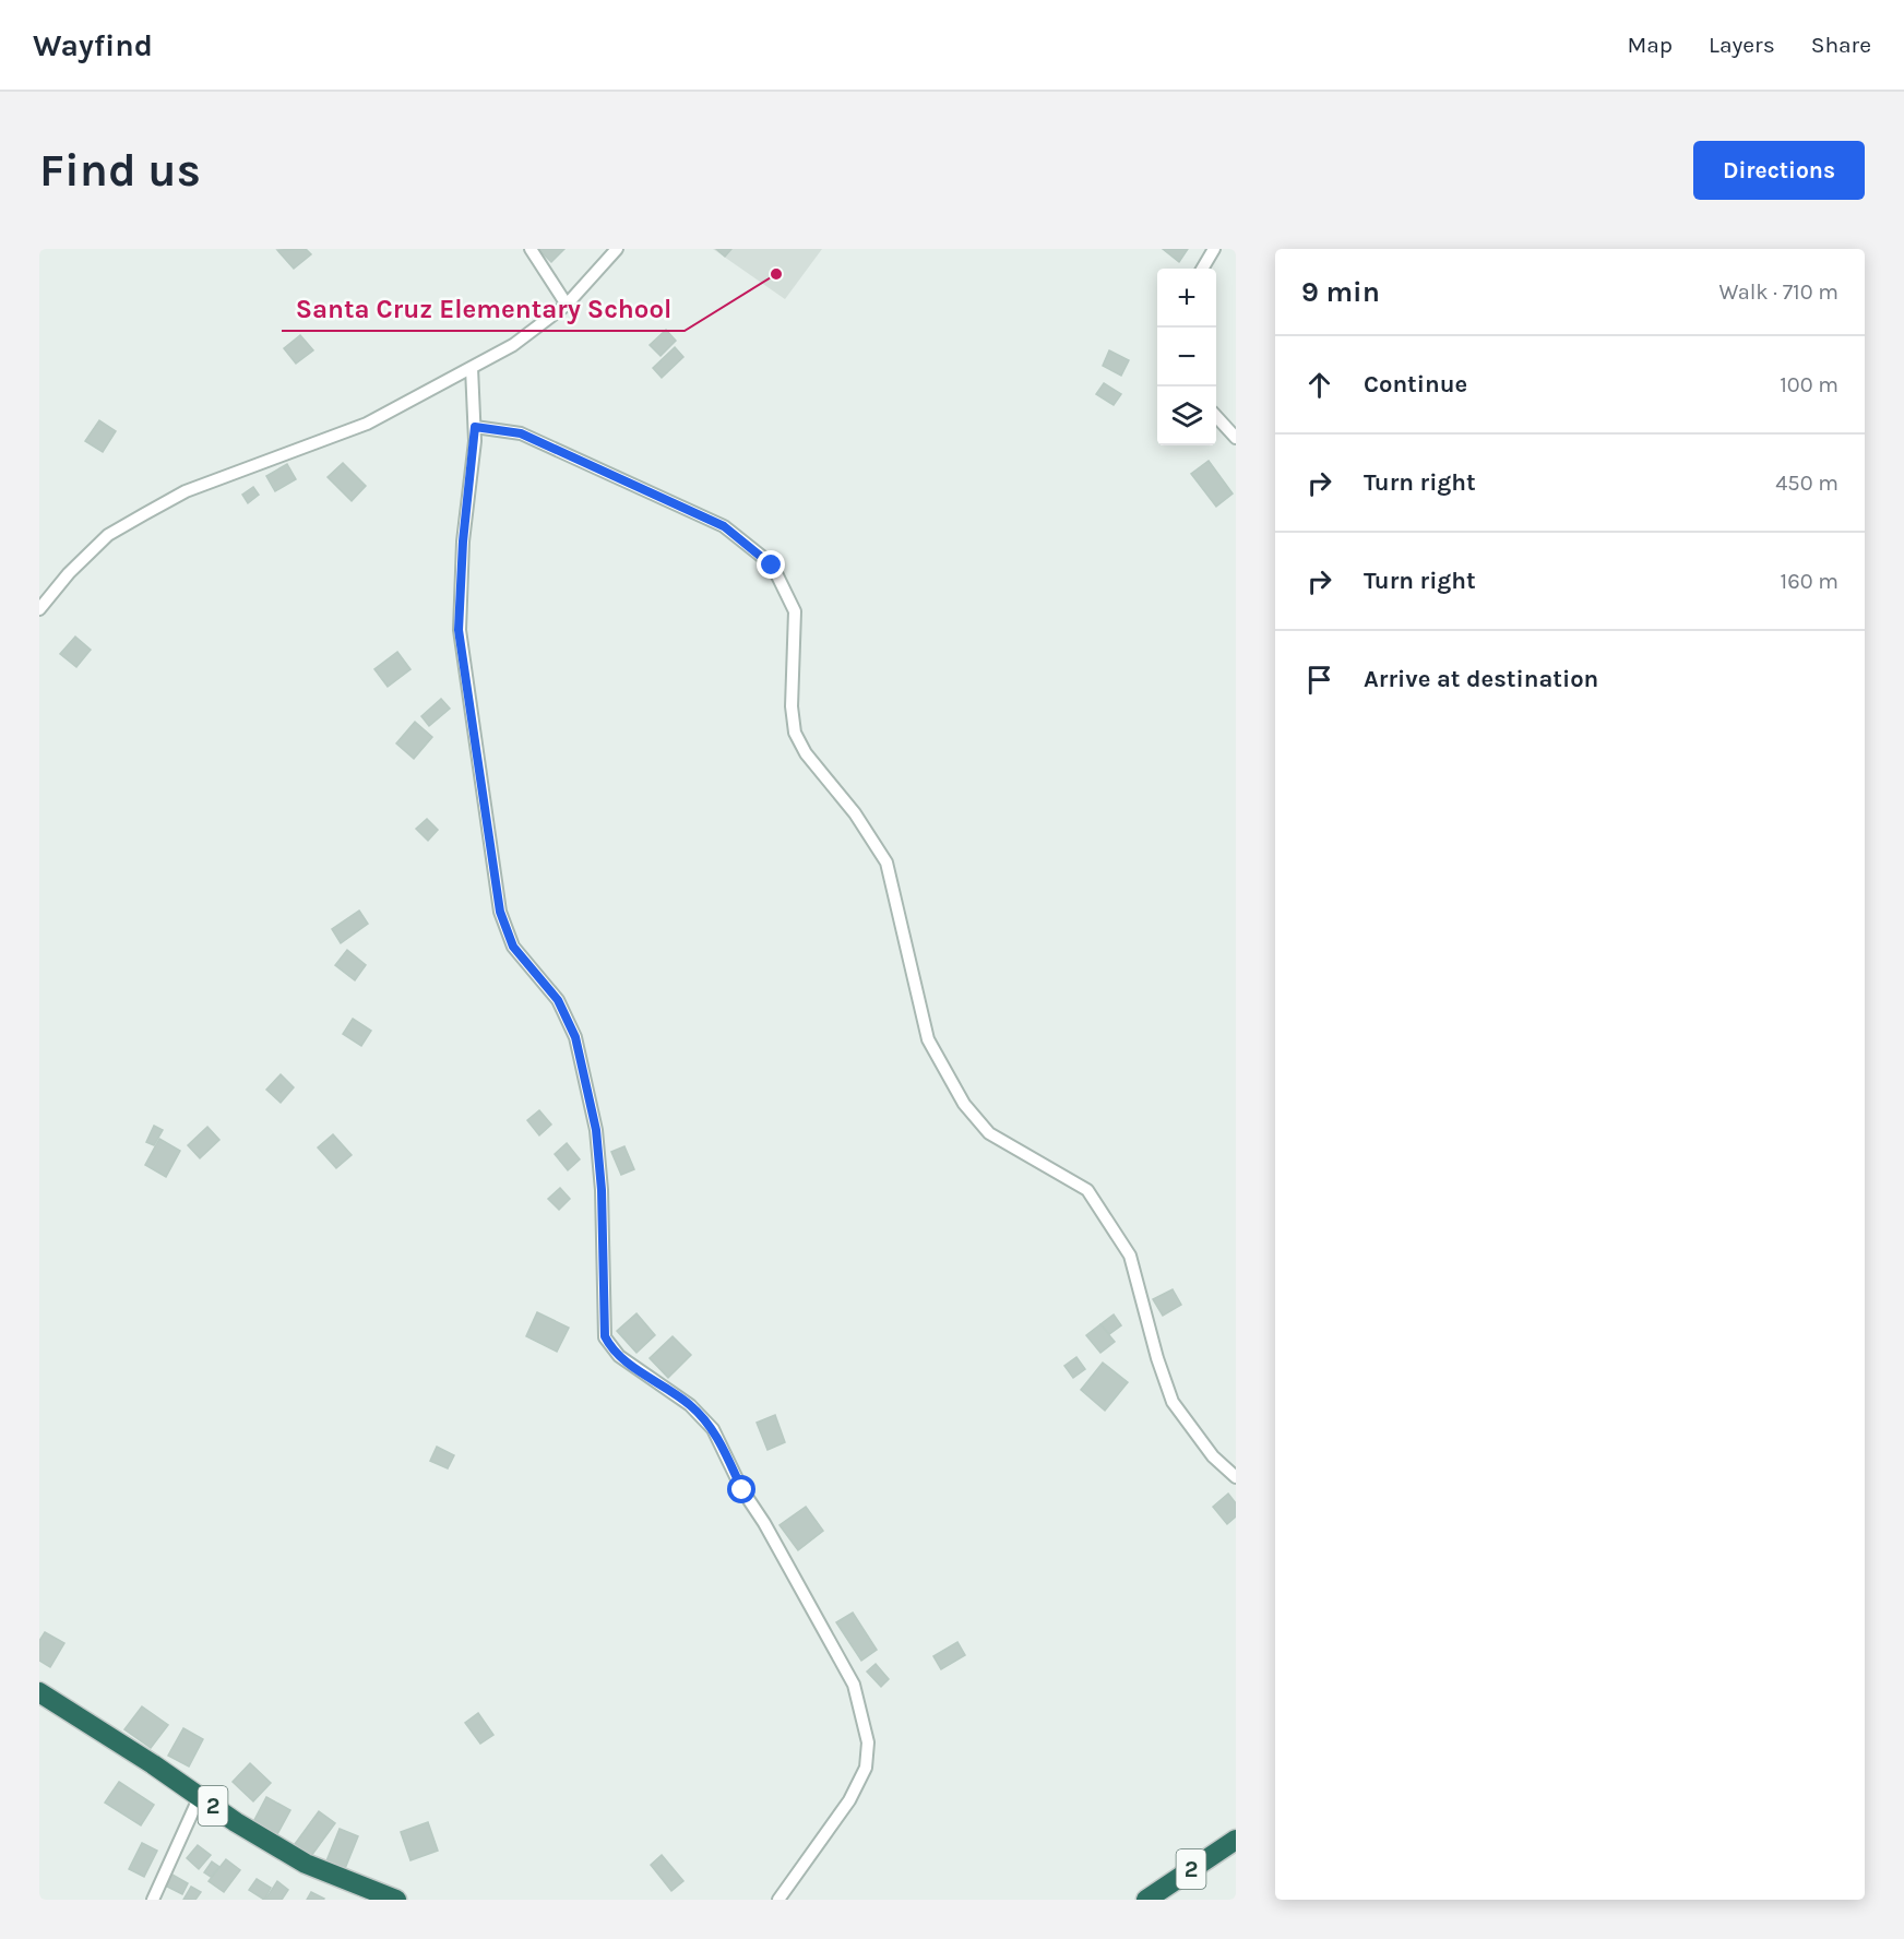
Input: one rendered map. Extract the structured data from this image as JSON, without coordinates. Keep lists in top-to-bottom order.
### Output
{
  "streets": {
    "highway": ["2"]
  },
  "places": ["Santa Cruz Elementary School"],
  "page": {
    "header": "Wayfind",
    "nav": ["Map", "Layers", "Share"],
    "buttons": "Directions",
    "title": "Find us",
    "heading": ["9 min", "Walk · 710 m"],
    "map_buttons": ["+", "−"],
    "list": [
      ["Continue", "100 m"],
      ["Turn right", "450 m"],
      ["Turn right", "160 m"],
      "Arrive at destination"
    ]
  }
}
